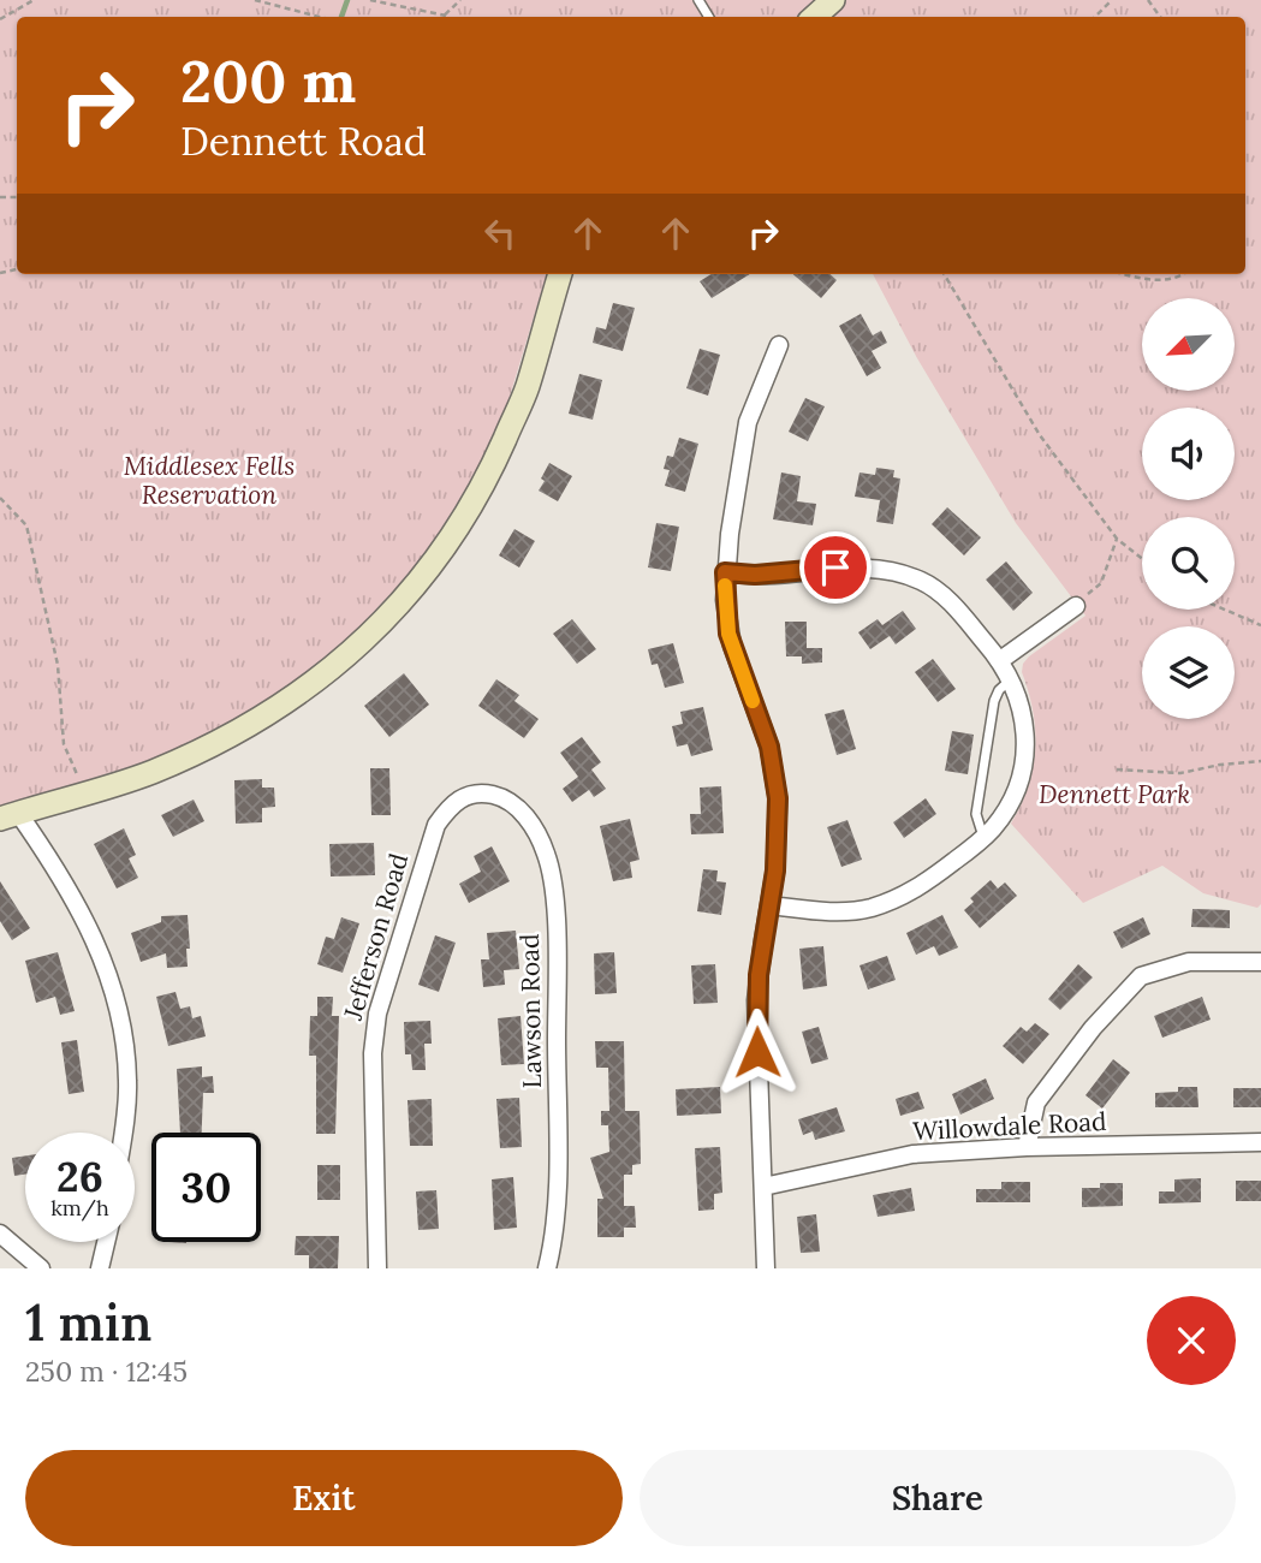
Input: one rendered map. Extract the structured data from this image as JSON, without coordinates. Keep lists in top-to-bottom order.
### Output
{
  "streets": {
    "street": ["Jefferson Road", "Lawson Road", "Willowdale Road"]
  },
  "crossings": [
    ["Jefferson Road", "Lawson Road"]
  ],
  "parks": ["Middlesex Fells Reservation", "Dennett Park"],
  "north": "bottom left",
  "page": {
    "turn": ["200 m", "Dennett Road"],
    "speed": "26 km/h",
    "limit": "30",
    "heading": ["1 min", "250 m · 12:45"],
    "buttons": ["Exit", "Share"]
  }
}
